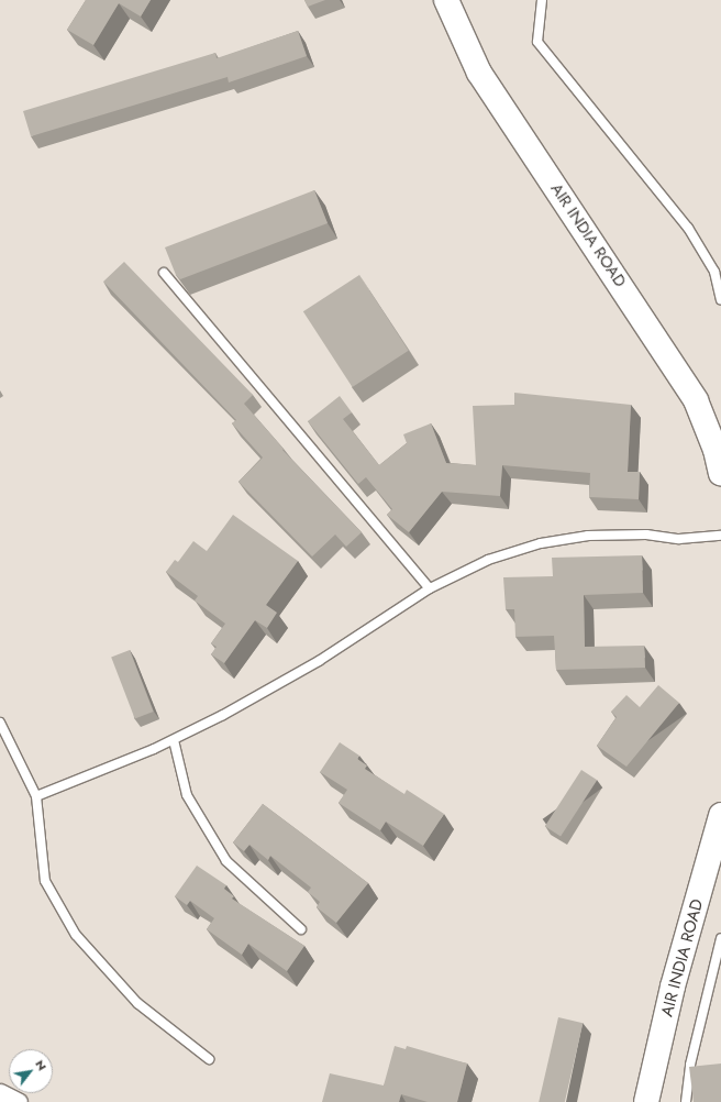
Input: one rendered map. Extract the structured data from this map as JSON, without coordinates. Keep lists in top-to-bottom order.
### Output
{
  "streets": {
    "street": ["AIR INDIA ROAD"]
  },
  "north": "top right"
}
